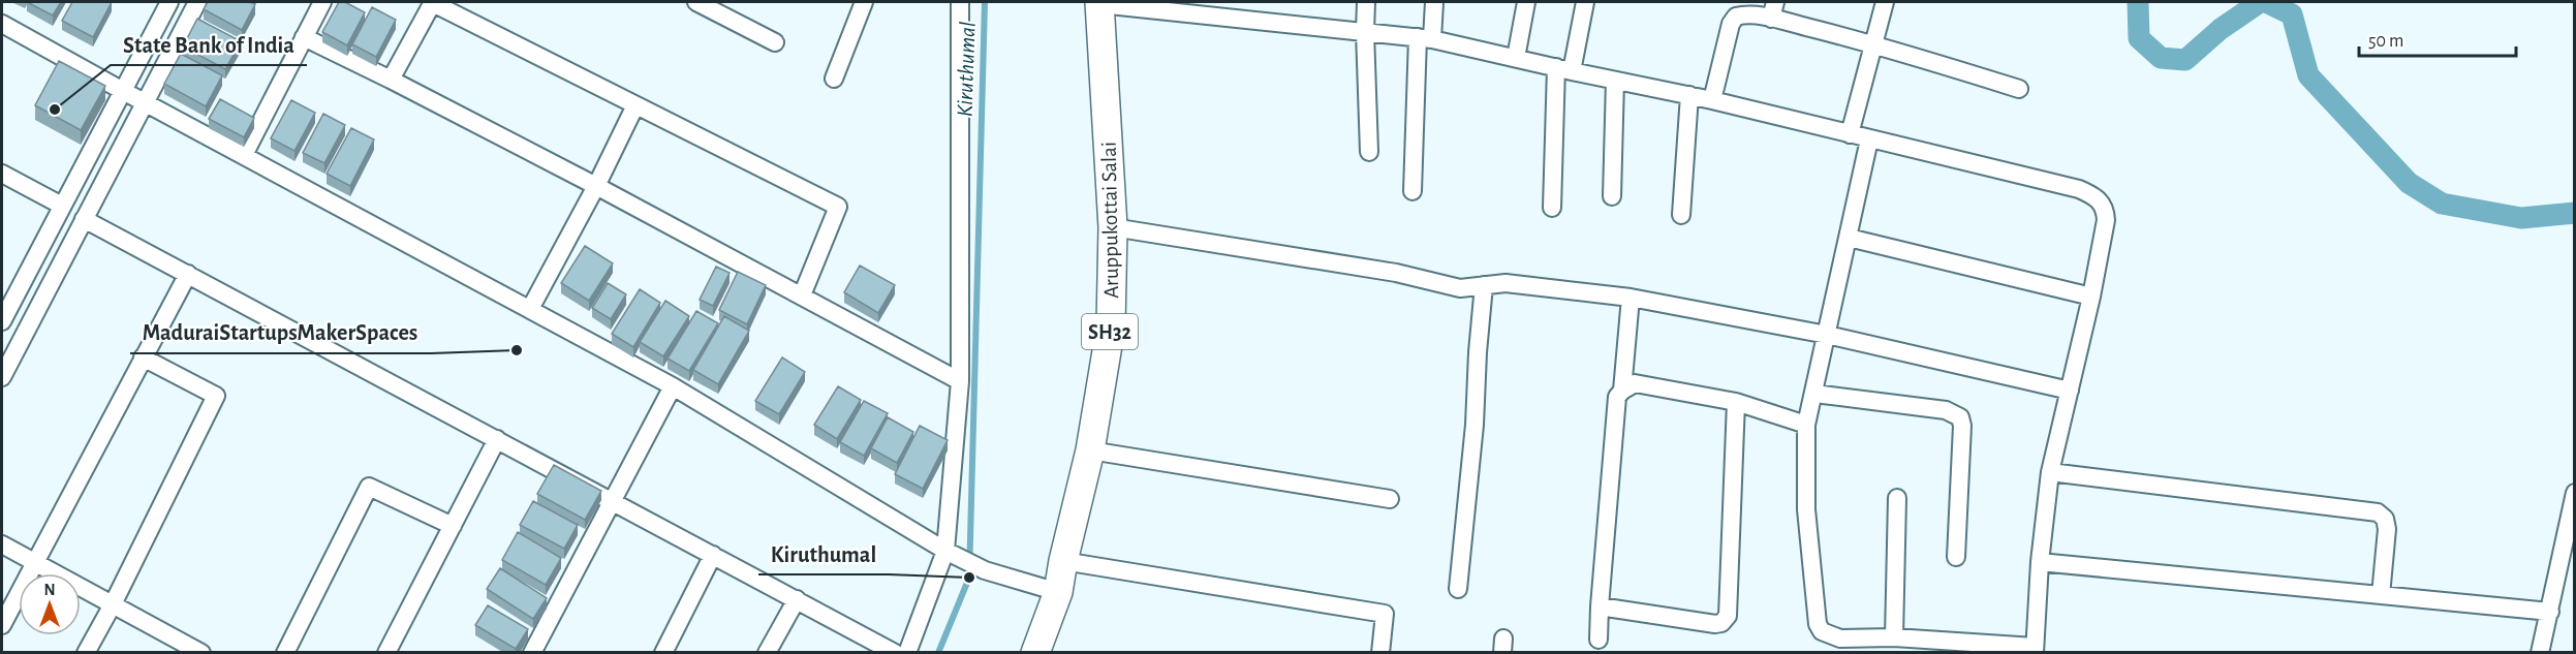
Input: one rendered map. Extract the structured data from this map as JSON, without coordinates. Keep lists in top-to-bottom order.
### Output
{
  "streets": {
    "main road": ["Aruppukottai Salai", "SH32"]
  },
  "water": ["Kiruthumal"],
  "places": ["State Bank of India", "MaduraiStartupsMakerSpaces", "Kiruthumal"],
  "scale_bar": "50 m",
  "north": "top"
}
